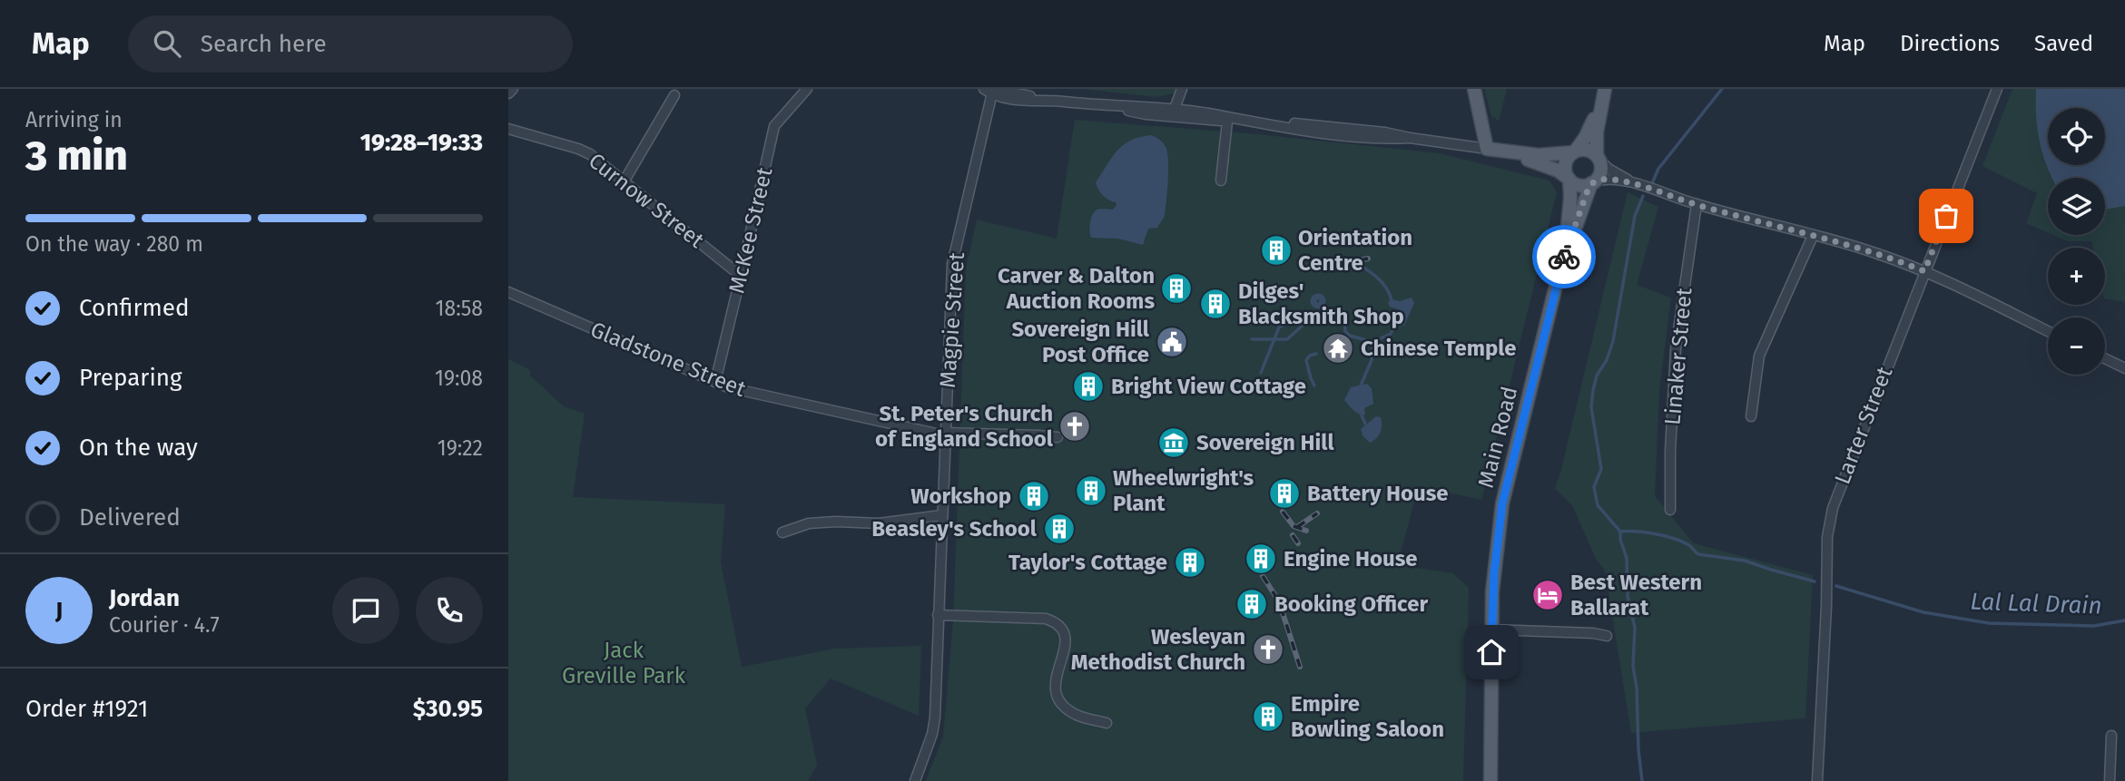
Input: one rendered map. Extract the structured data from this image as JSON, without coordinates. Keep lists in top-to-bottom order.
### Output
{
  "streets": {
    "main road": ["Main Road"],
    "street": [
      "Curnow Street",
      "McKee Street",
      "Magpie Street",
      "Linaker Street",
      "Gladstone Street",
      "Larter Street"
    ]
  },
  "crossings": [
    ["Curnow Street", "McKee Street"],
    ["McKee Street", "Gladstone Street"],
    ["Magpie Street", "Gladstone Street"]
  ],
  "water": ["Lal Lal Drain"],
  "parks": ["Jack Greville Park"],
  "places": {
    "building": [
      "Orientation Centre",
      "Carver & Dalton Auction Rooms",
      "Dilges' Blacksmith Shop",
      "Bright View Cottage",
      "Wheelwright's Plant",
      "Battery House",
      "Workshop",
      "Beasley's School",
      "Engine House",
      "Taylor's Cottage",
      "Booking Officer",
      "Empire Bowling Saloon"
    ],
    "public building": ["Sovereign Hill Post Office"],
    "temple": ["Chinese Temple"],
    "church": ["St. Peter's Church of England School", "Wesleyan Methodist Church"],
    "museum": ["Sovereign Hill"],
    "hotel": ["Best Western Ballarat"]
  },
  "page": {
    "header": "Map",
    "search": "Search here",
    "nav": ["Map", "Directions", "Saved"],
    "heading": ["3 min", "Arriving in", "19:28–19:33"],
    "panel": [
      "Jordan",
      "Courier · 4.7",
      "Order #1921",
      "$30.95"
    ],
    "map_buttons": ["+", "−"],
    "bar": "On the way · 280 m",
    "list": [
      ["Confirmed", "18:58"],
      ["Preparing", "19:08"],
      ["On the way", "19:22"],
      "Delivered"
    ],
    "round": "J"
  }
}
